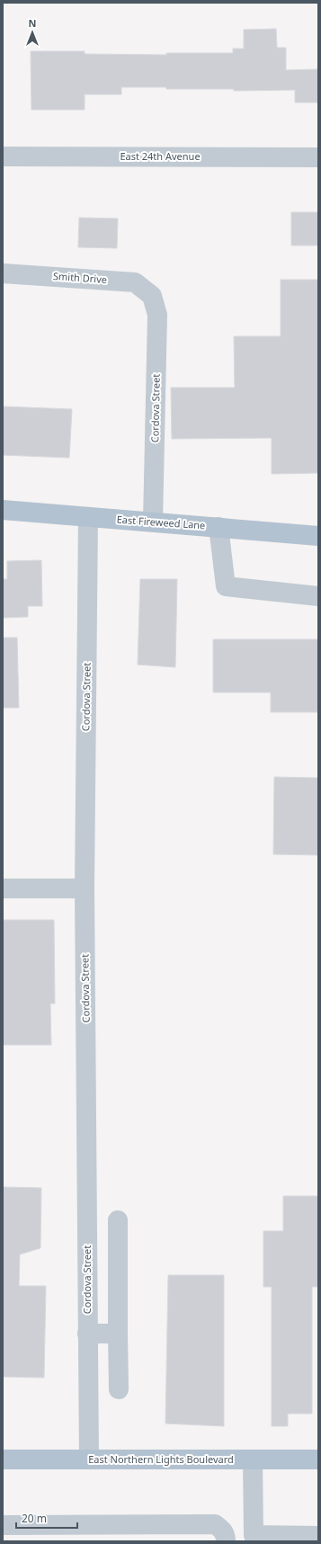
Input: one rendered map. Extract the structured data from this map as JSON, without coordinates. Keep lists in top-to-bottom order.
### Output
{
  "streets": {
    "main road": ["East Fireweed Lane", "East Northern Lights Boulevard"],
    "street": ["East 24th Avenue", "Smith Drive", "Cordova Street"]
  },
  "crossings": [
    ["Smith Drive", "Cordova Street"],
    ["Cordova Street", "East Fireweed Lane"],
    ["Cordova Street", "East Northern Lights Boulevard"]
  ],
  "scale_bar": "20 m",
  "north": "top"
}
